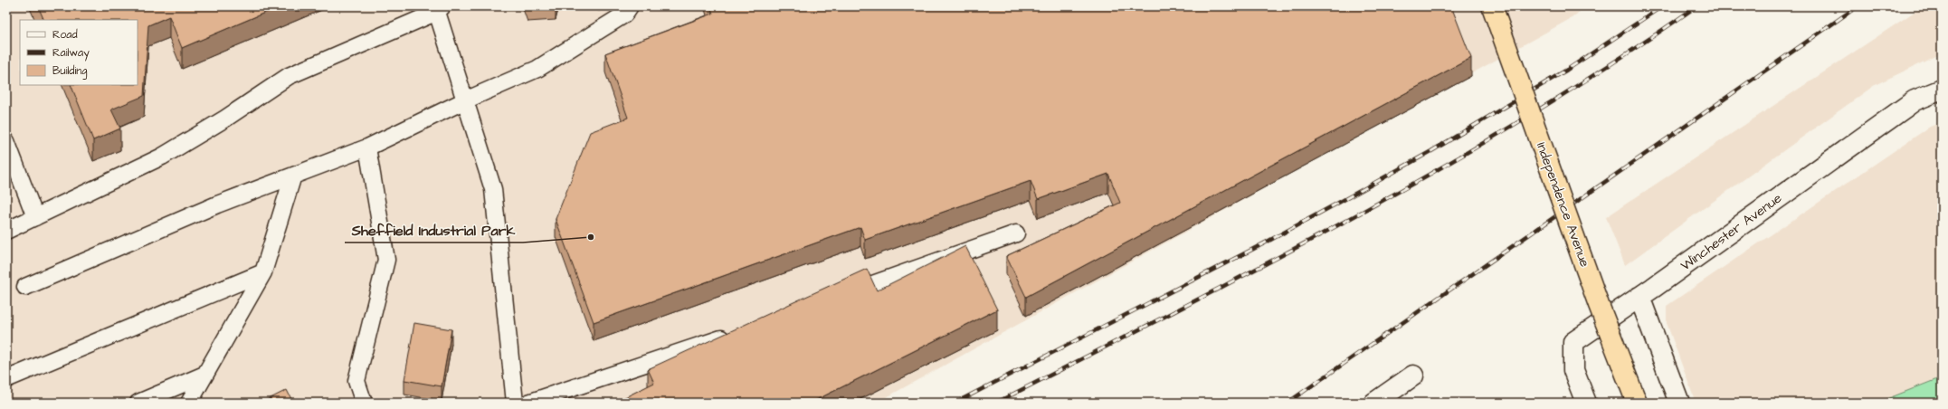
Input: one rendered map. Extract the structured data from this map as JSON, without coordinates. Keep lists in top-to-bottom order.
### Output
{
  "streets": {
    "main road": ["Independence Avenue"],
    "street": ["Winchester Avenue"]
  },
  "places": ["Sheffield Industrial Park"],
  "legend": ["Road", "Railway", "Building"]
}
